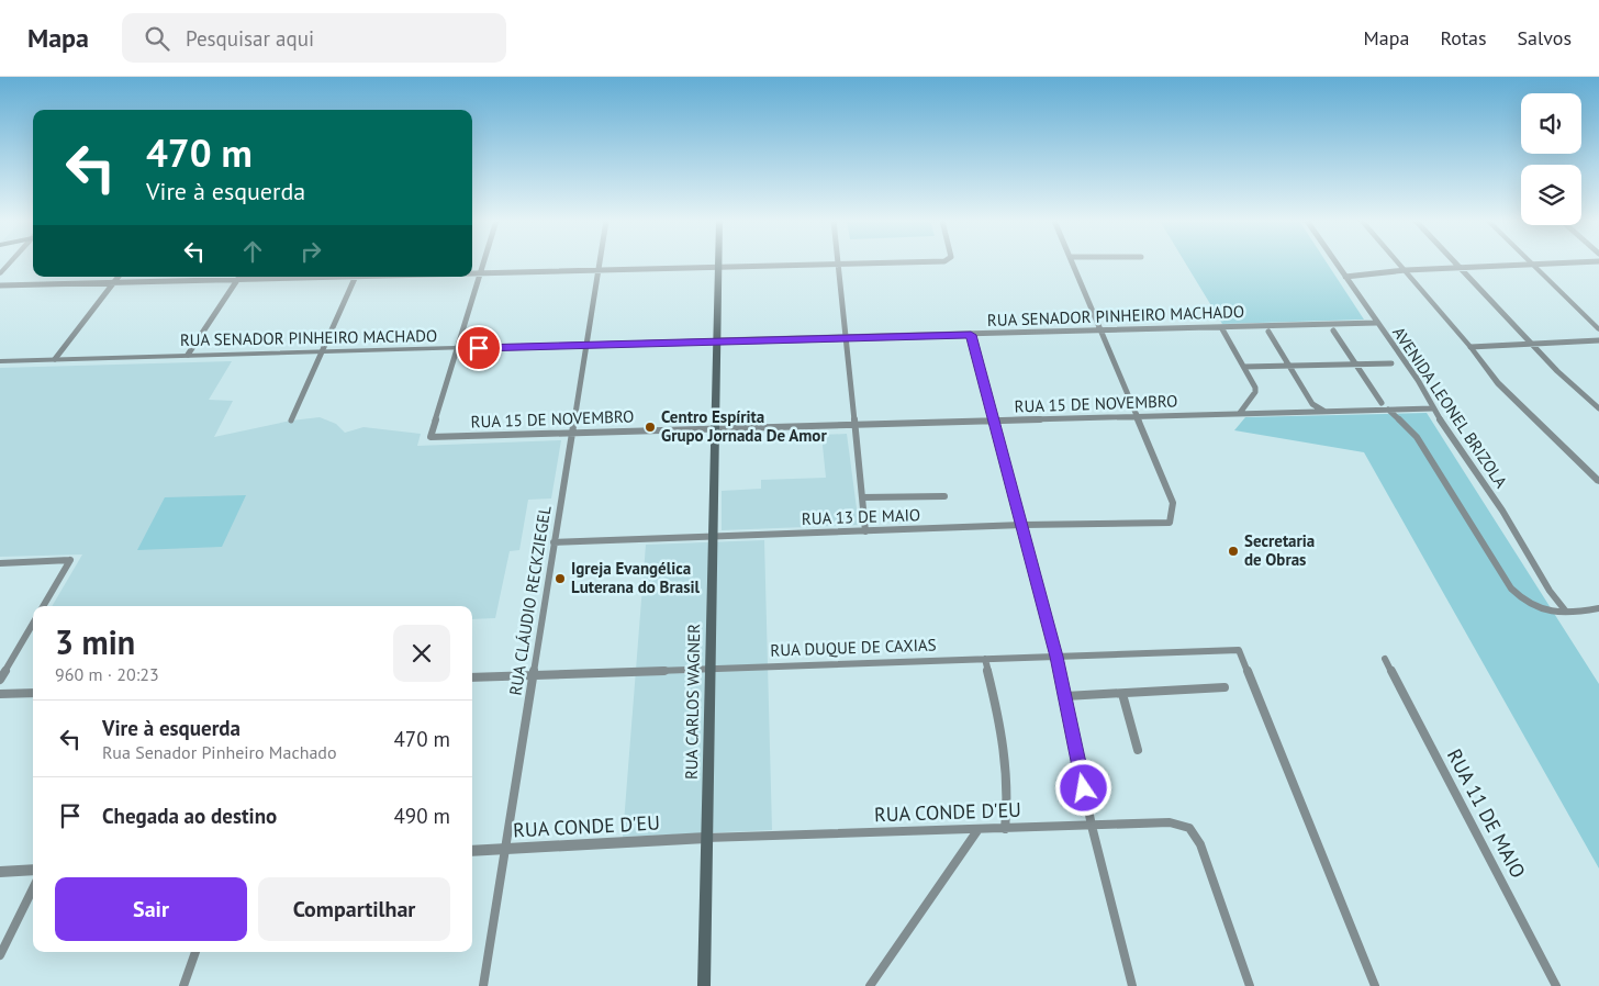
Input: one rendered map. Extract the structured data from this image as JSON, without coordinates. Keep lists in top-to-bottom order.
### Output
{
  "streets": {
    "main road": ["RUA CARLOS WAGNER"],
    "street": [
      "RUA SENADOR PINHEIRO MACHADO",
      "RUA 15 DE NOVEMBRO",
      "AVENIDA LEONEL BRIZOLA",
      "RUA 13 DE MAIO",
      "RUA CLÁUDIO RECKZIEGEL",
      "RUA DUQUE DE CAXIAS",
      "RUA CONDE D'EU",
      "RUA 11 DE MAIO"
    ]
  },
  "crossings": [
    ["RUA SENADOR PINHEIRO MACHADO", "RUA 15 DE NOVEMBRO"],
    ["RUA SENADOR PINHEIRO MACHADO", "AVENIDA LEONEL BRIZOLA"],
    ["RUA SENADOR PINHEIRO MACHADO", "RUA CLÁUDIO RECKZIEGEL"],
    ["RUA SENADOR PINHEIRO MACHADO", "RUA CARLOS WAGNER"],
    ["RUA 15 DE NOVEMBRO", "AVENIDA LEONEL BRIZOLA"],
    ["RUA 15 DE NOVEMBRO", "RUA 13 DE MAIO"],
    ["RUA 15 DE NOVEMBRO", "RUA CLÁUDIO RECKZIEGEL"],
    ["RUA 15 DE NOVEMBRO", "RUA CARLOS WAGNER"],
    ["RUA 13 DE MAIO", "RUA CLÁUDIO RECKZIEGEL"],
    ["RUA 13 DE MAIO", "RUA CARLOS WAGNER"],
    ["RUA CLÁUDIO RECKZIEGEL", "RUA DUQUE DE CAXIAS"],
    ["RUA CLÁUDIO RECKZIEGEL", "RUA CONDE D'EU"],
    ["RUA DUQUE DE CAXIAS", "RUA CARLOS WAGNER"],
    ["RUA CARLOS WAGNER", "RUA CONDE D'EU"]
  ],
  "places": ["Centro Espírita Grupo Jornada De Amor", "Secretaria de Obras", "Igreja Evangélica Luterana do Brasil"],
  "page": {
    "header": "Mapa",
    "search": "Pesquisar aqui",
    "nav": ["Mapa", "Rotas", "Salvos"],
    "turn": ["470 m", "Vire à esquerda"],
    "heading": ["3 min", "960 m · 20:23"],
    "list": [
      {
        "name": "Vire à esquerda",
        "note": "Rua Senador Pinheiro Machado",
        "value": "470 m"
      },
      {
        "name": "Chegada ao destino",
        "value": "490 m"
      }
    ],
    "buttons": ["Sair", "Compartilhar"]
  }
}
